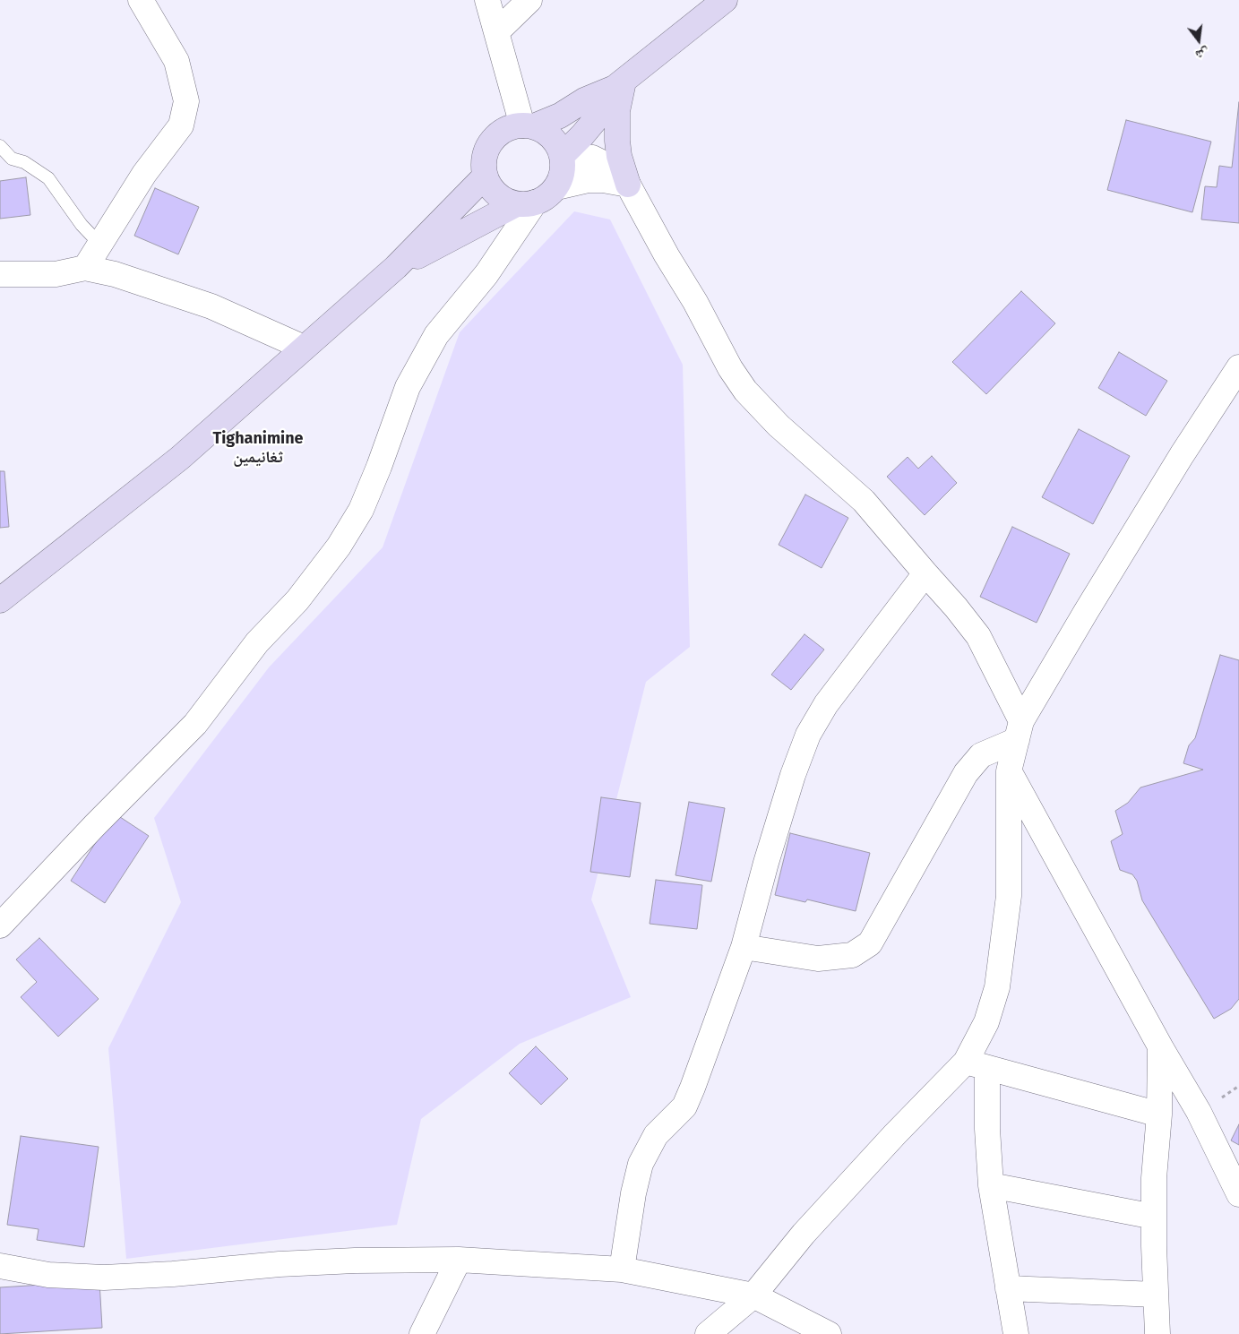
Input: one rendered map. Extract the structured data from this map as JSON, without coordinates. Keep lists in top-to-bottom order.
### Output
{
  "districts": ["Tighanimine ثغانيمين"],
  "north": "bottom"
}
